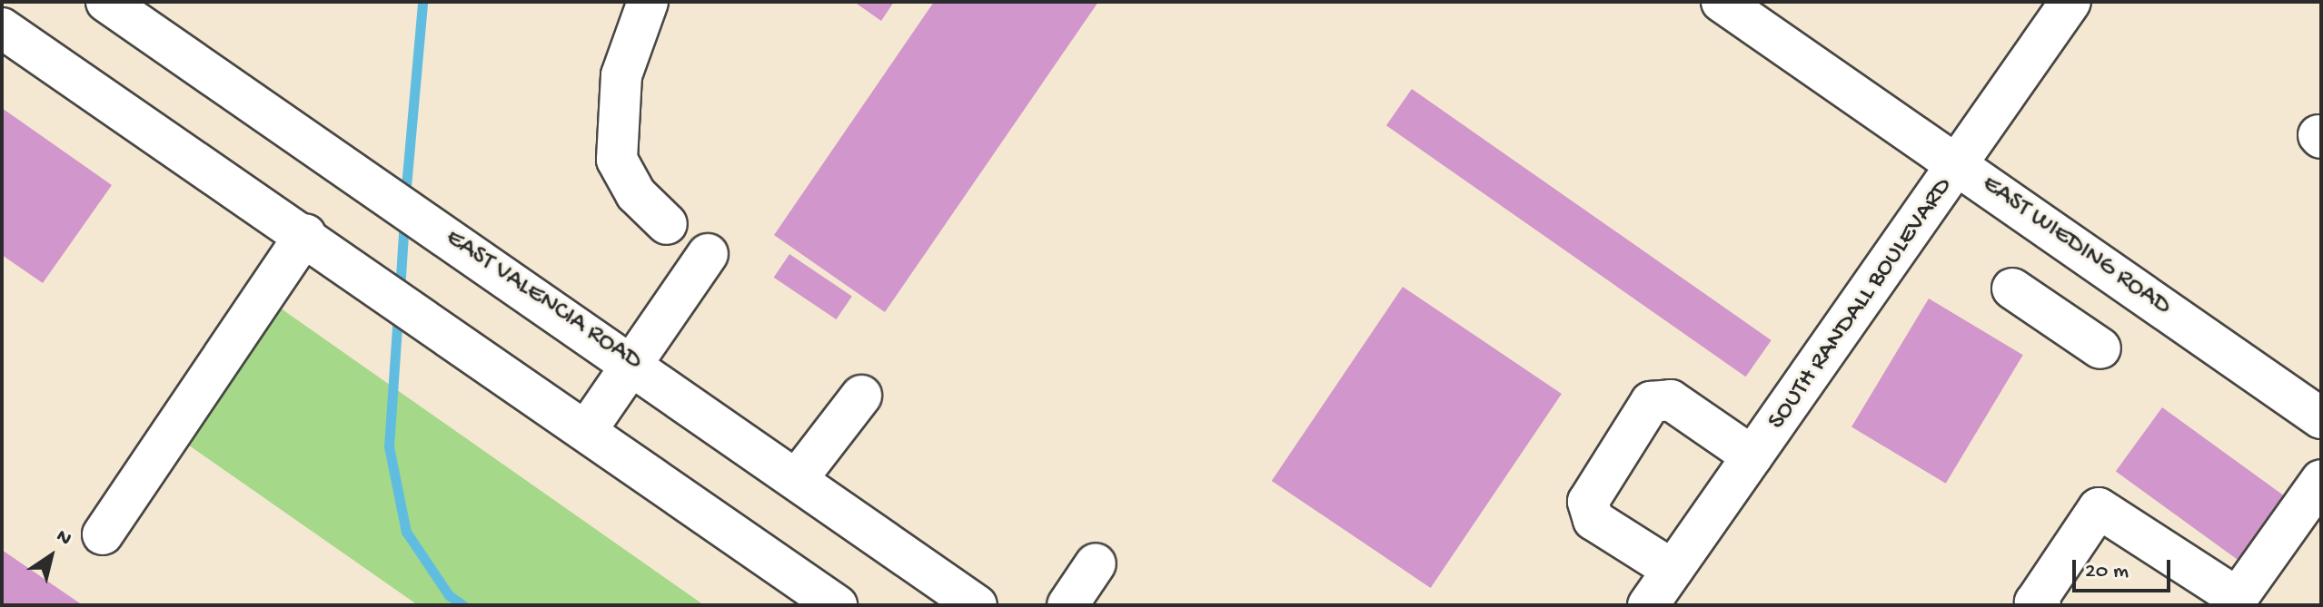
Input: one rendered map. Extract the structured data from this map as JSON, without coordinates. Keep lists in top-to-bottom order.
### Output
{
  "streets": {
    "main road": ["EAST WIEDING ROAD", "EAST VALENCIA ROAD", "SOUTH RANDALL BOULEVARD"]
  },
  "crossings": [
    ["EAST WIEDING ROAD", "SOUTH RANDALL BOULEVARD"]
  ],
  "scale_bar": "20 m",
  "north": "top right"
}
